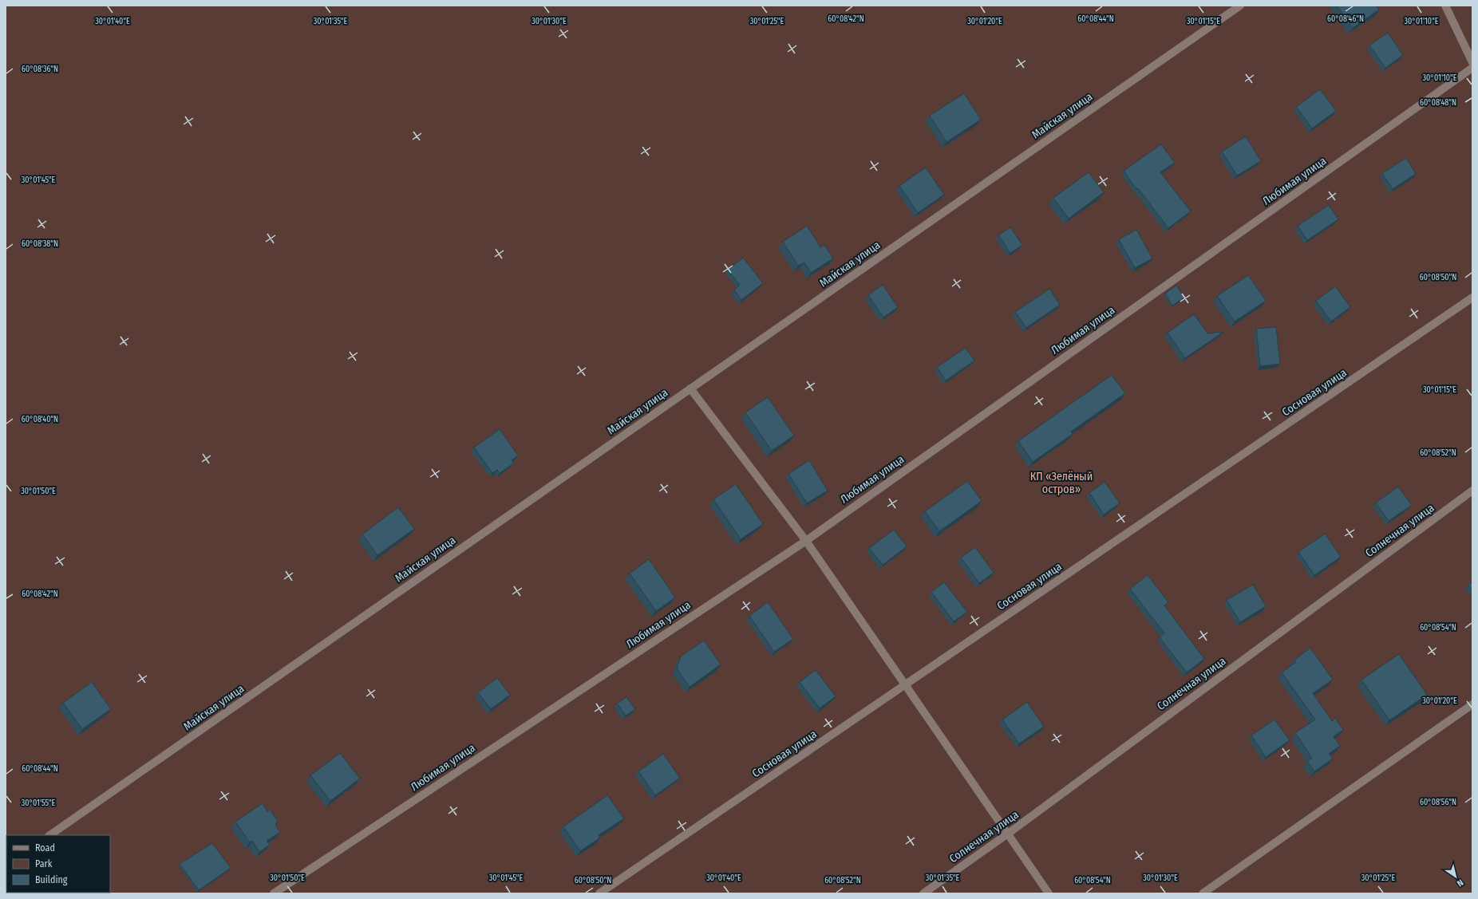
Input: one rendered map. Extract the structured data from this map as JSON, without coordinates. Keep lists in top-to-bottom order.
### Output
{
  "streets": {
    "street": [
      "Майская улица",
      "Любимая улица",
      "Сосновая улица",
      "Солнечная улица"
    ]
  },
  "parks": ["КП «Зелёный остров»"],
  "legend": ["Road", "Park", "Building"],
  "north": "bottom right",
  "coordinates": [
    "60°08'42\"N",
    "60°08'44\"N",
    "60°08'46\"N",
    "30°01'40\"E",
    "30°01'35\"E",
    "30°01'30\"E",
    "30°01'25\"E",
    "30°01'20\"E",
    "30°01'15\"E",
    "30°01'10\"E",
    "60°08'36\"N",
    "60°08'48\"N",
    "30°01'45\"E",
    "60°08'38\"N",
    "60°08'50\"N",
    "60°08'40\"N",
    "60°08'52\"N",
    "30°01'50\"E",
    "60°08'54\"N",
    "60°08'56\"N",
    "30°01'55\"E"
  ]
}
